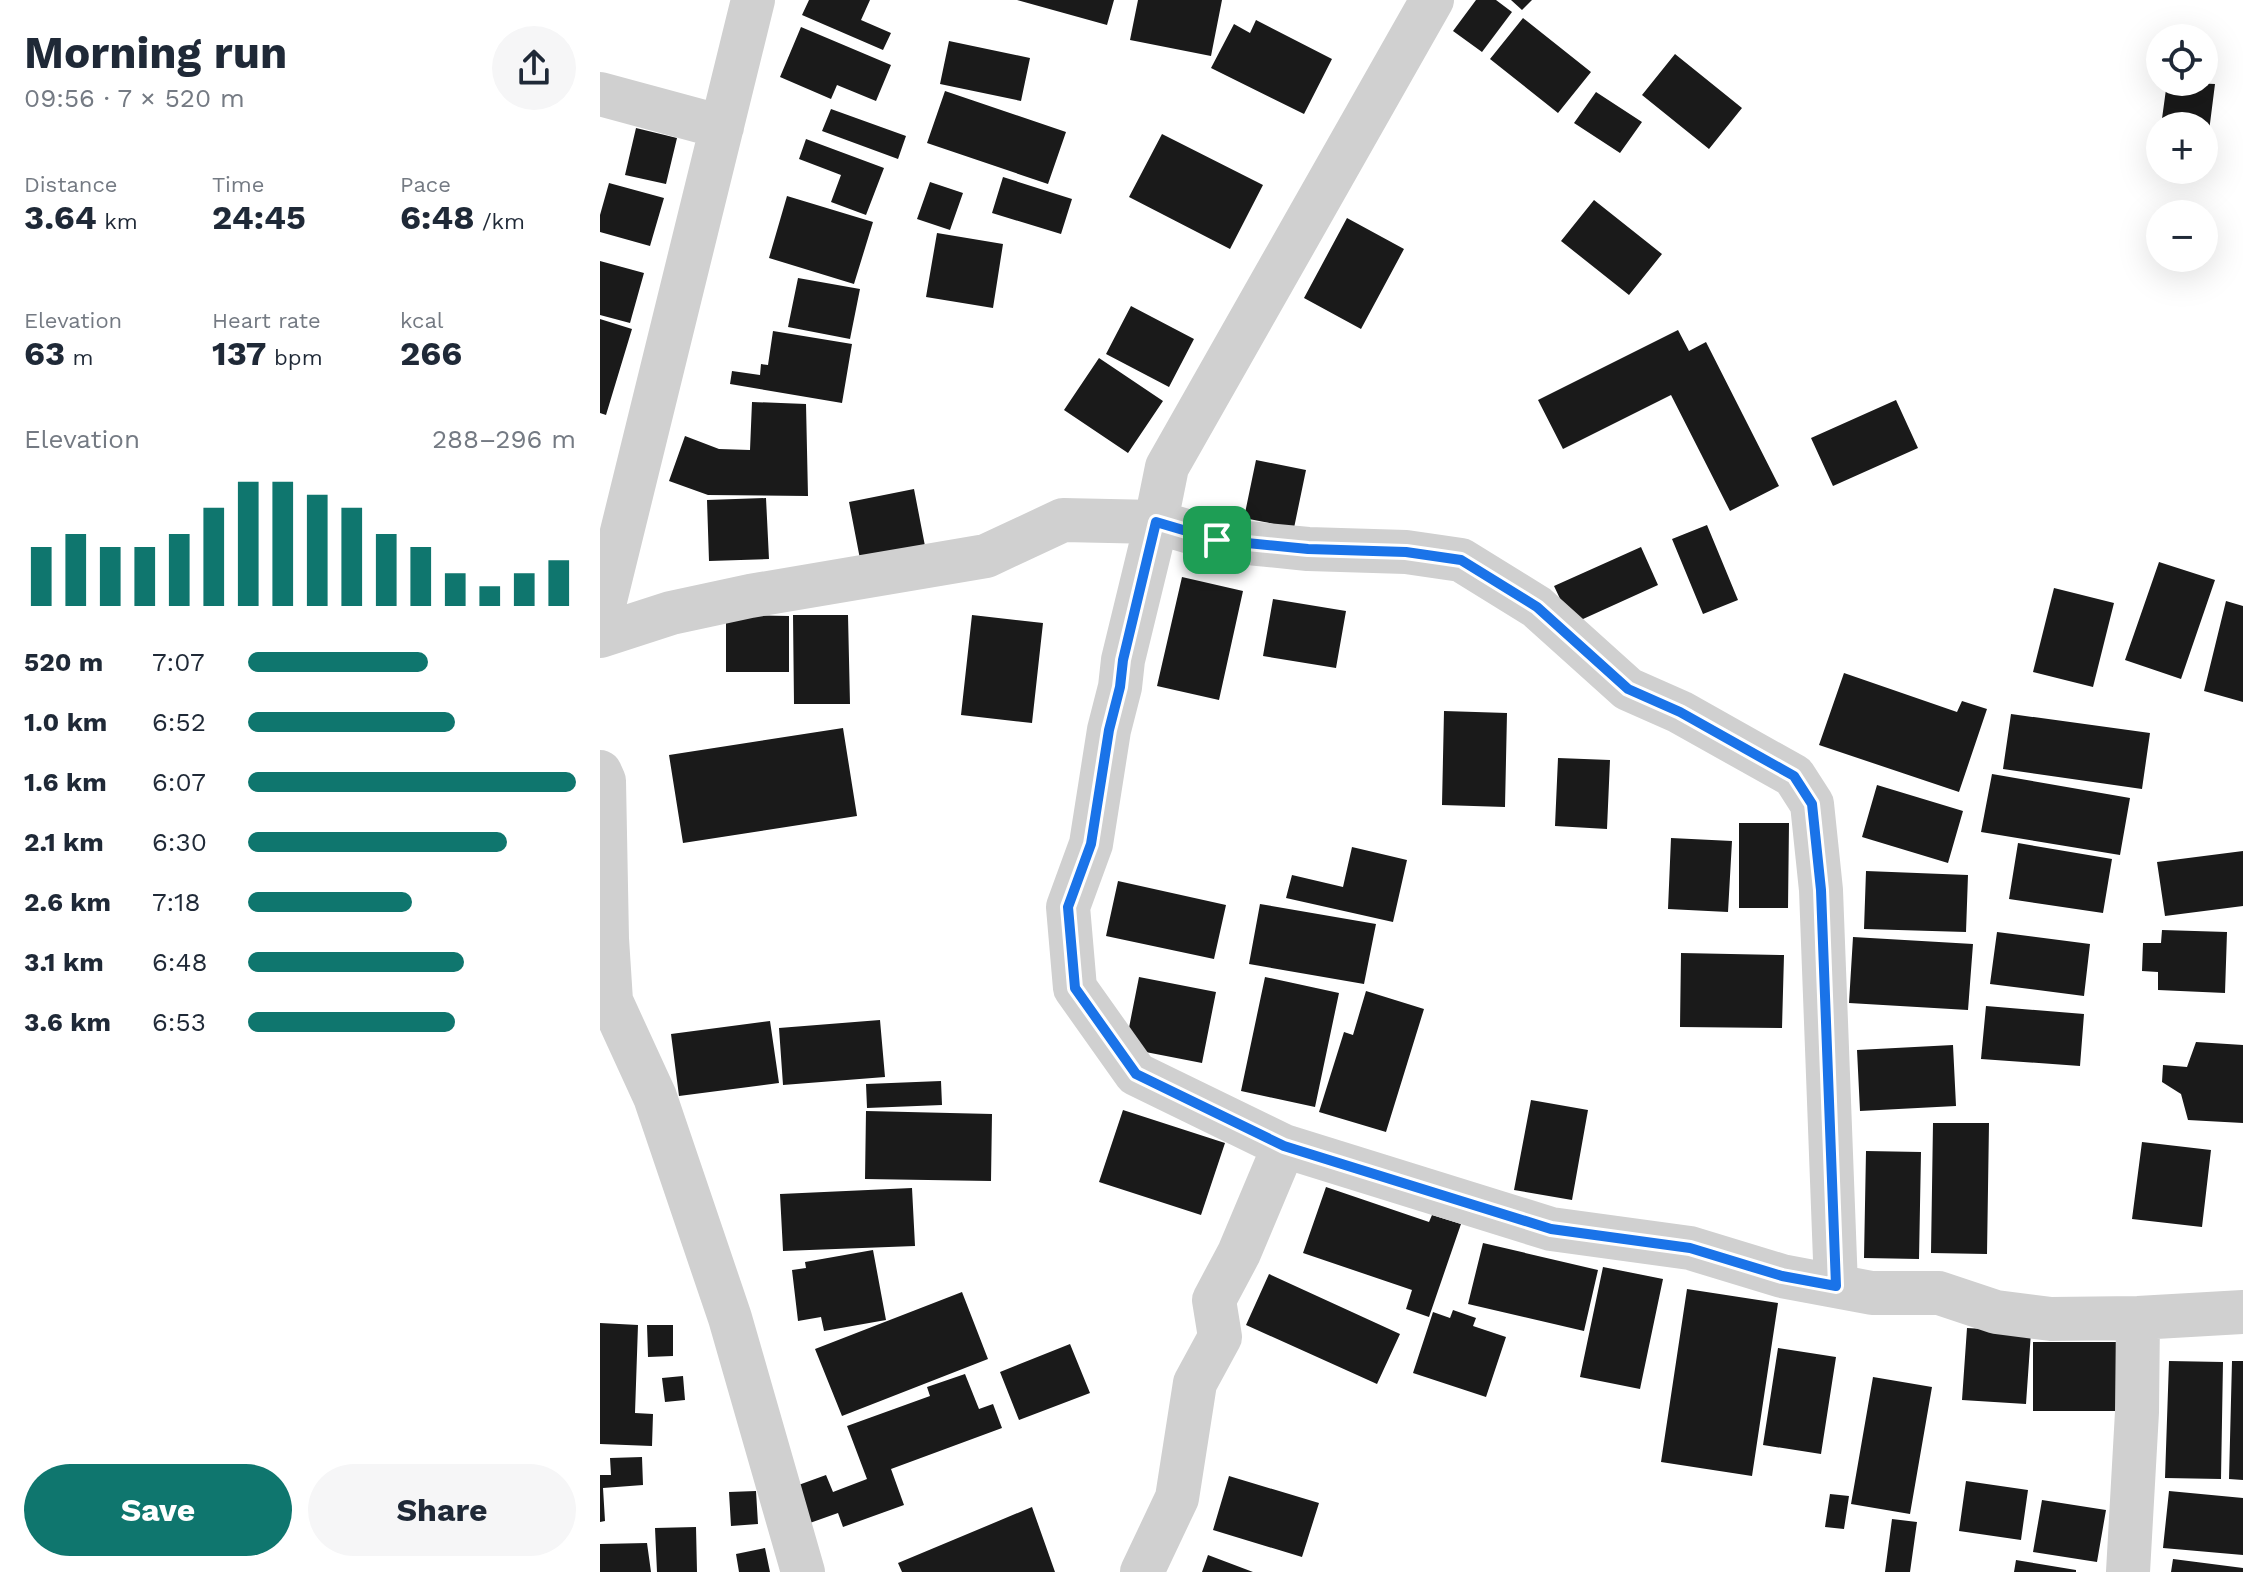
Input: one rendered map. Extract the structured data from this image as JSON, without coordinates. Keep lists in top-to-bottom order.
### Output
{
  "page": {
    "heading": ["Morning run", "09:56 · 7 × 520 m"],
    "map_buttons": ["+", "−"],
    "stats": [
      ["Distance", "3.64 km"],
      ["Time", "24:45"],
      ["Pace", "6:48 /km"],
      ["Elevation", "63 m"],
      ["Heart rate", "137 bpm"],
      ["kcal", "266"]
    ],
    "chart": ["Elevation", "288–296 m"],
    "list": [
      {
        "name": "520 m",
        "note": "7:07"
      },
      {
        "name": "1.0 km",
        "note": "6:52"
      },
      {
        "name": "1.6 km",
        "note": "6:07"
      },
      {
        "name": "2.1 km",
        "note": "6:30"
      },
      {
        "name": "2.6 km",
        "note": "7:18"
      },
      {
        "name": "3.1 km",
        "note": "6:48"
      },
      {
        "name": "3.6 km",
        "note": "6:53"
      }
    ],
    "buttons": ["Save", "Share"]
  }
}
